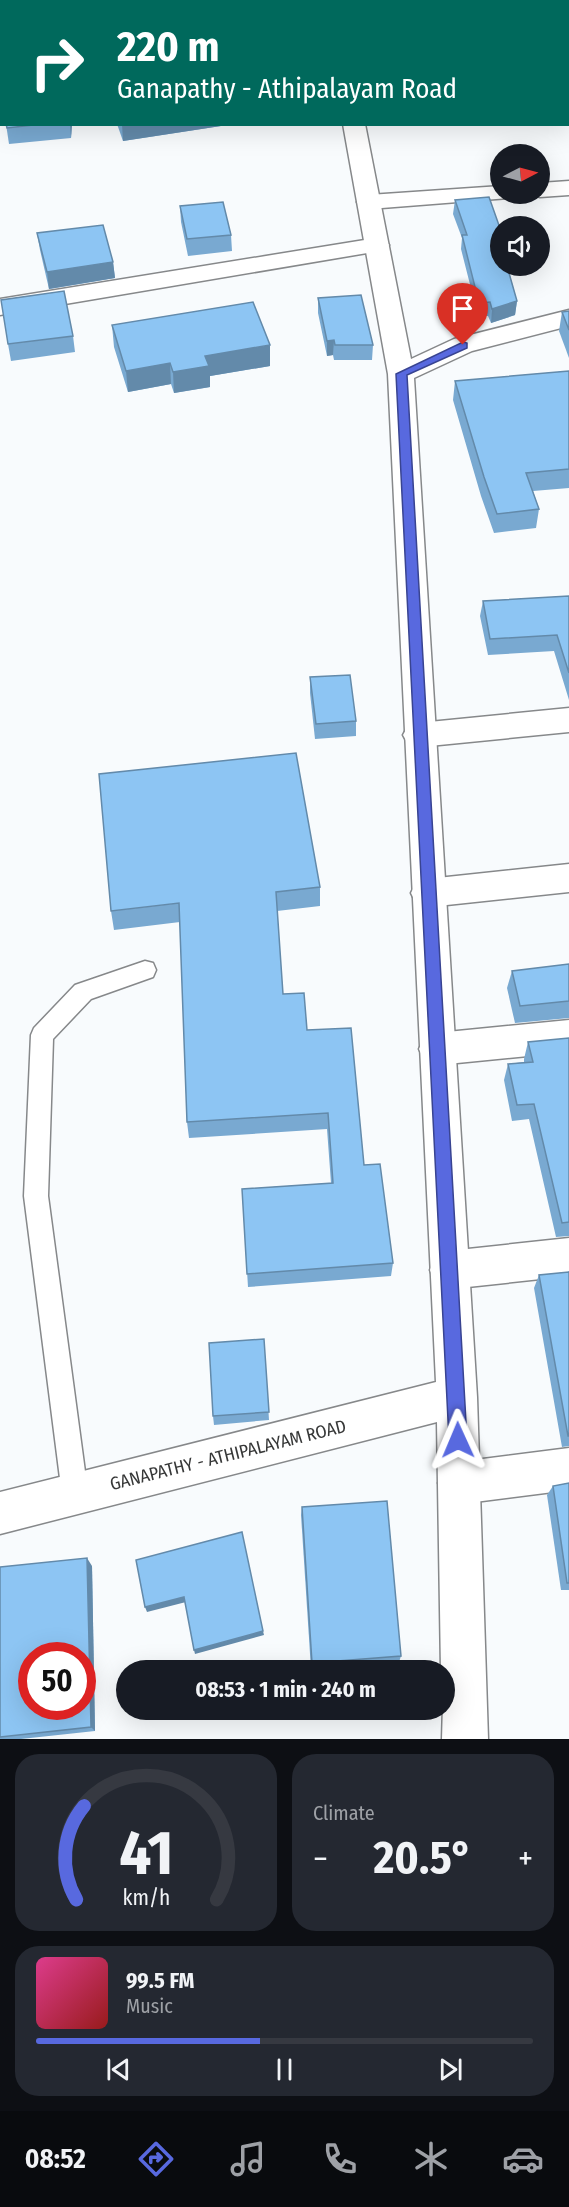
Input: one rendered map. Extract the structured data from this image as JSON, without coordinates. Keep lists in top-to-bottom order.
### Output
{
  "streets": {
    "main road": ["GANAPATHY - ATHIPALAYAM ROAD"]
  },
  "north": "right",
  "page": {
    "turn": ["220 m", "Ganapathy - Athipalayam Road"],
    "limit": "50",
    "trip": "08:53 · 1 min · 240 m",
    "tile": "Climate",
    "heat": ["−", "20.5°", "+"],
    "song": ["99.5 FM", "Music"],
    "tabs": "08:52",
    "gauge": ["41", "km/h"]
  }
}
